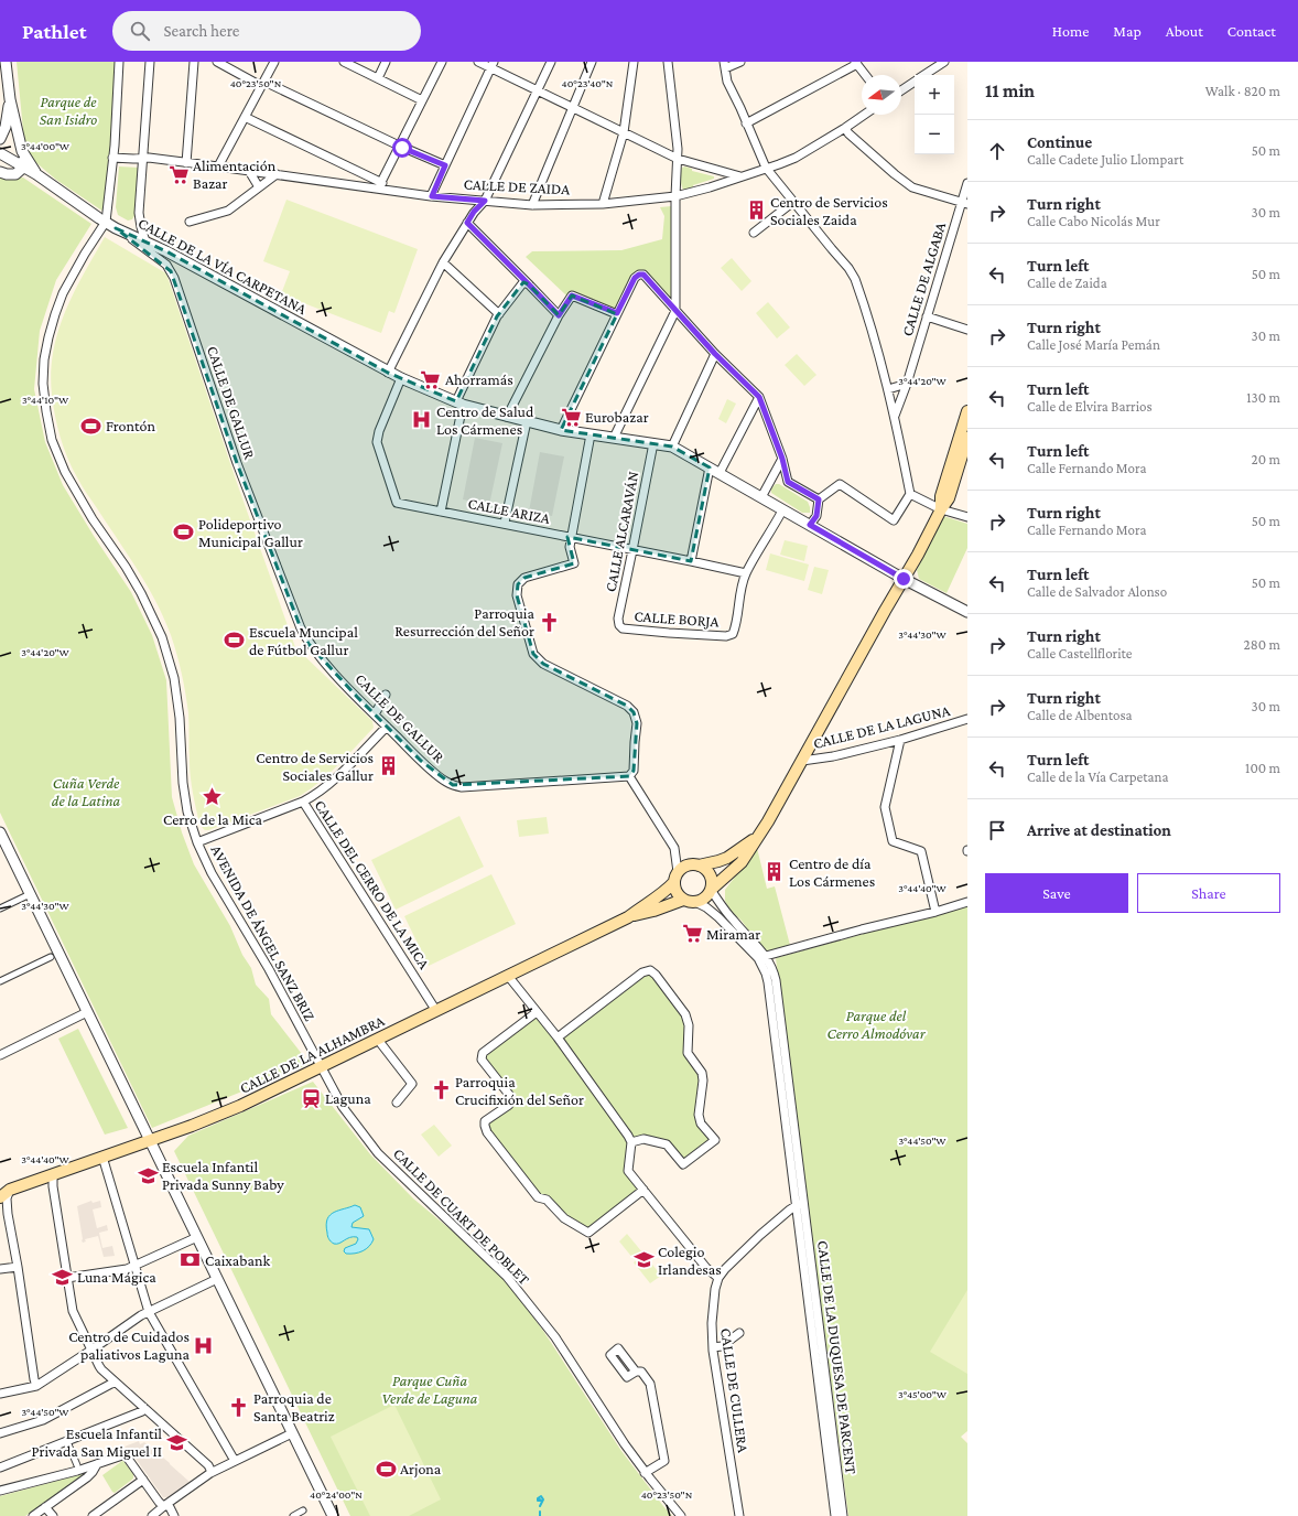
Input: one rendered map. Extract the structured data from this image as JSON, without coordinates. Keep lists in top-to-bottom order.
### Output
{
  "streets": {
    "main road": ["CALLE DE LA ALHAMBRA"],
    "street": [
      "CALLE DE ZAIDA",
      "CALLE DE LA VÍA CARPETANA",
      "CALLE DE ALGABA",
      "CALLE DE GALLUR",
      "CALLE ARIZA",
      "CALLE ALCARAVÁN",
      "CALLE BORJA",
      "CALLE DE LA LAGUNA",
      "CALLE DEL CERRO DE LA MICA",
      "AVENIDA DE ÁNGEL SANZ BRIZ",
      "CALLE DE CUART DE POBLET",
      "CALLE DE LA DUQUESA DE PARCENT",
      "CALLE DE CULLERA"
    ]
  },
  "crossings": [
    ["CALLE DE LA VÍA CARPETANA", "CALLE DE GALLUR"],
    ["CALLE DE LA VÍA CARPETANA", "CALLE ARIZA"],
    ["CALLE DE LA VÍA CARPETANA", "CALLE ALCARAVÁN"],
    ["CALLE DE LA VÍA CARPETANA", "AVENIDA DE ÁNGEL SANZ BRIZ"],
    ["CALLE DE GALLUR", "CALLE DEL CERRO DE LA MICA"],
    ["CALLE ARIZA", "CALLE ALCARAVÁN"],
    ["CALLE ARIZA", "CALLE BORJA"],
    ["CALLE ALCARAVÁN", "CALLE BORJA"],
    ["CALLE DEL CERRO DE LA MICA", "CALLE DE LA ALHAMBRA"],
    ["AVENIDA DE ÁNGEL SANZ BRIZ", "CALLE DE LA ALHAMBRA"],
    ["AVENIDA DE ÁNGEL SANZ BRIZ", "CALLE DE CUART DE POBLET"],
    ["CALLE DE LA ALHAMBRA", "CALLE DE CUART DE POBLET"],
    ["CALLE DE LA ALHAMBRA", "CALLE DE LA DUQUESA DE PARCENT"]
  ],
  "parks": [
    "Parque de San Isidro",
    "Cuña Verde de la Latina",
    "Parque del Cerro Almodóvar",
    "Parque Cuña Verde de Laguna"
  ],
  "places": {
    "supermarket": [
      "Alimentación Bazar",
      "Ahorramás",
      "Eurobazar",
      "Miramar"
    ],
    "building": ["Centro de Servicios Sociales Zaida", "Centro de Servicios Sociales Gallur", "Centro de día Los Cármenes"],
    "hospital": ["Centro de Salud Los Cármenes", "Centro de Cuidados paliativos Laguna"],
    "sports": [
      "Frontón",
      "Polideportivo Municipal Gallur",
      "Escuela Muncipal de Fútbol Gallur",
      "Arjona"
    ],
    "church": ["Parroquia Resurrección del Señor", "Parroquia Crucifixión del Señor", "Parroquia de Santa Beatriz"],
    "place": ["Cerro de la Mica"],
    "station": ["Laguna"],
    "school or university": [
      "Escuela Infantil Privada Sunny Baby",
      "Colegio Irlandesas",
      "Luna Mágica",
      "Escuela Infantil Privada San Miguel II"
    ],
    "bank": ["Caixabank"]
  },
  "north": "left",
  "page": {
    "header": "Pathlet",
    "search": "Search here",
    "nav": [
      "Home",
      "Map",
      "About",
      "Contact"
    ],
    "heading": ["11 min", "Walk · 820 m"],
    "map_buttons": ["+", "−"],
    "list": [
      ["Continue", "Calle Cadete Julio Llompart", "50 m"],
      ["Turn right", "Calle Cabo Nicolás Mur", "30 m"],
      ["Turn left", "Calle de Zaida", "50 m"],
      ["Turn right", "Calle José María Pemán", "30 m"],
      ["Turn left", "Calle de Elvira Barrios", "130 m"],
      ["Turn left", "Calle Fernando Mora", "20 m"],
      ["Turn right", "Calle Fernando Mora", "50 m"],
      ["Turn left", "Calle de Salvador Alonso", "50 m"],
      ["Turn right", "Calle Castellflorite", "280 m"],
      ["Turn right", "Calle de Albentosa", "30 m"],
      ["Turn left", "Calle de la Vía Carpetana", "100 m"],
      "Arrive at destination"
    ],
    "buttons": ["Save", "Share"]
  },
  "coordinates": [
    "40°23'50\"N",
    "40°23'40\"N",
    "3°44'00\"W",
    "3°44'20\"W",
    "3°44'10\"W",
    "3°44'30\"W",
    "3°44'40\"W",
    "3°44'50\"W",
    "3°45'00\"W",
    "40°24'00\"N"
  ]
}
